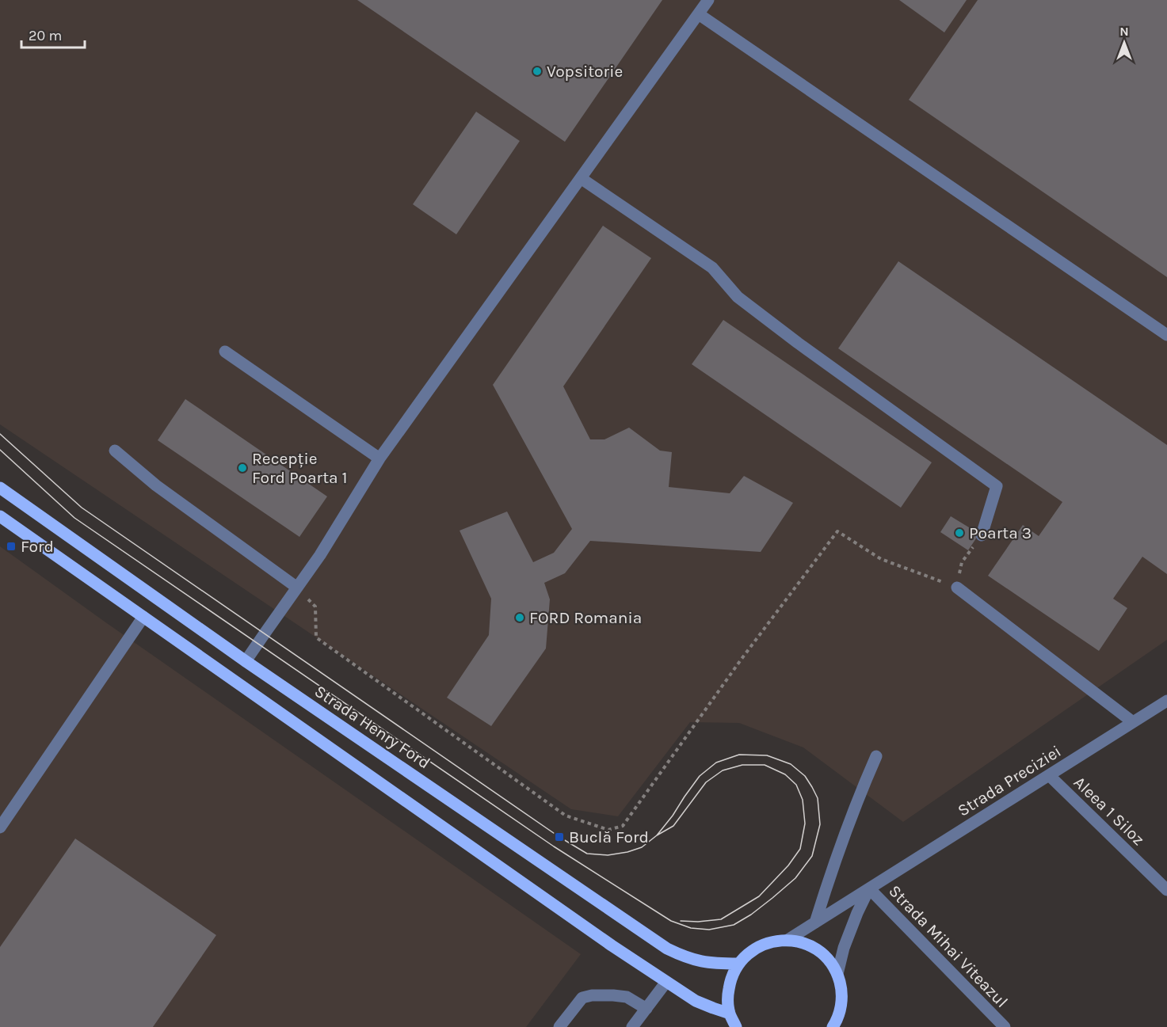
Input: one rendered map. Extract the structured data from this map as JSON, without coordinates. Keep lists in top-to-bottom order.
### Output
{
  "streets": {
    "main road": ["Strada Henry Ford"],
    "street": ["Strada Preciziei", "Aleea 1 Siloz", "Strada Mihai Viteazul"]
  },
  "crossings": [
    ["Strada Preciziei", "Aleea 1 Siloz"],
    ["Strada Preciziei", "Strada Mihai Viteazul"]
  ],
  "places": {
    "other": [
      "Vopsitorie",
      "Recepție Ford Poarta 1",
      "Poarta 3",
      "FORD Romania"
    ],
    "transit": ["Ford", "Buclă Ford"]
  },
  "scale_bar": "20 m",
  "north": "top"
}
